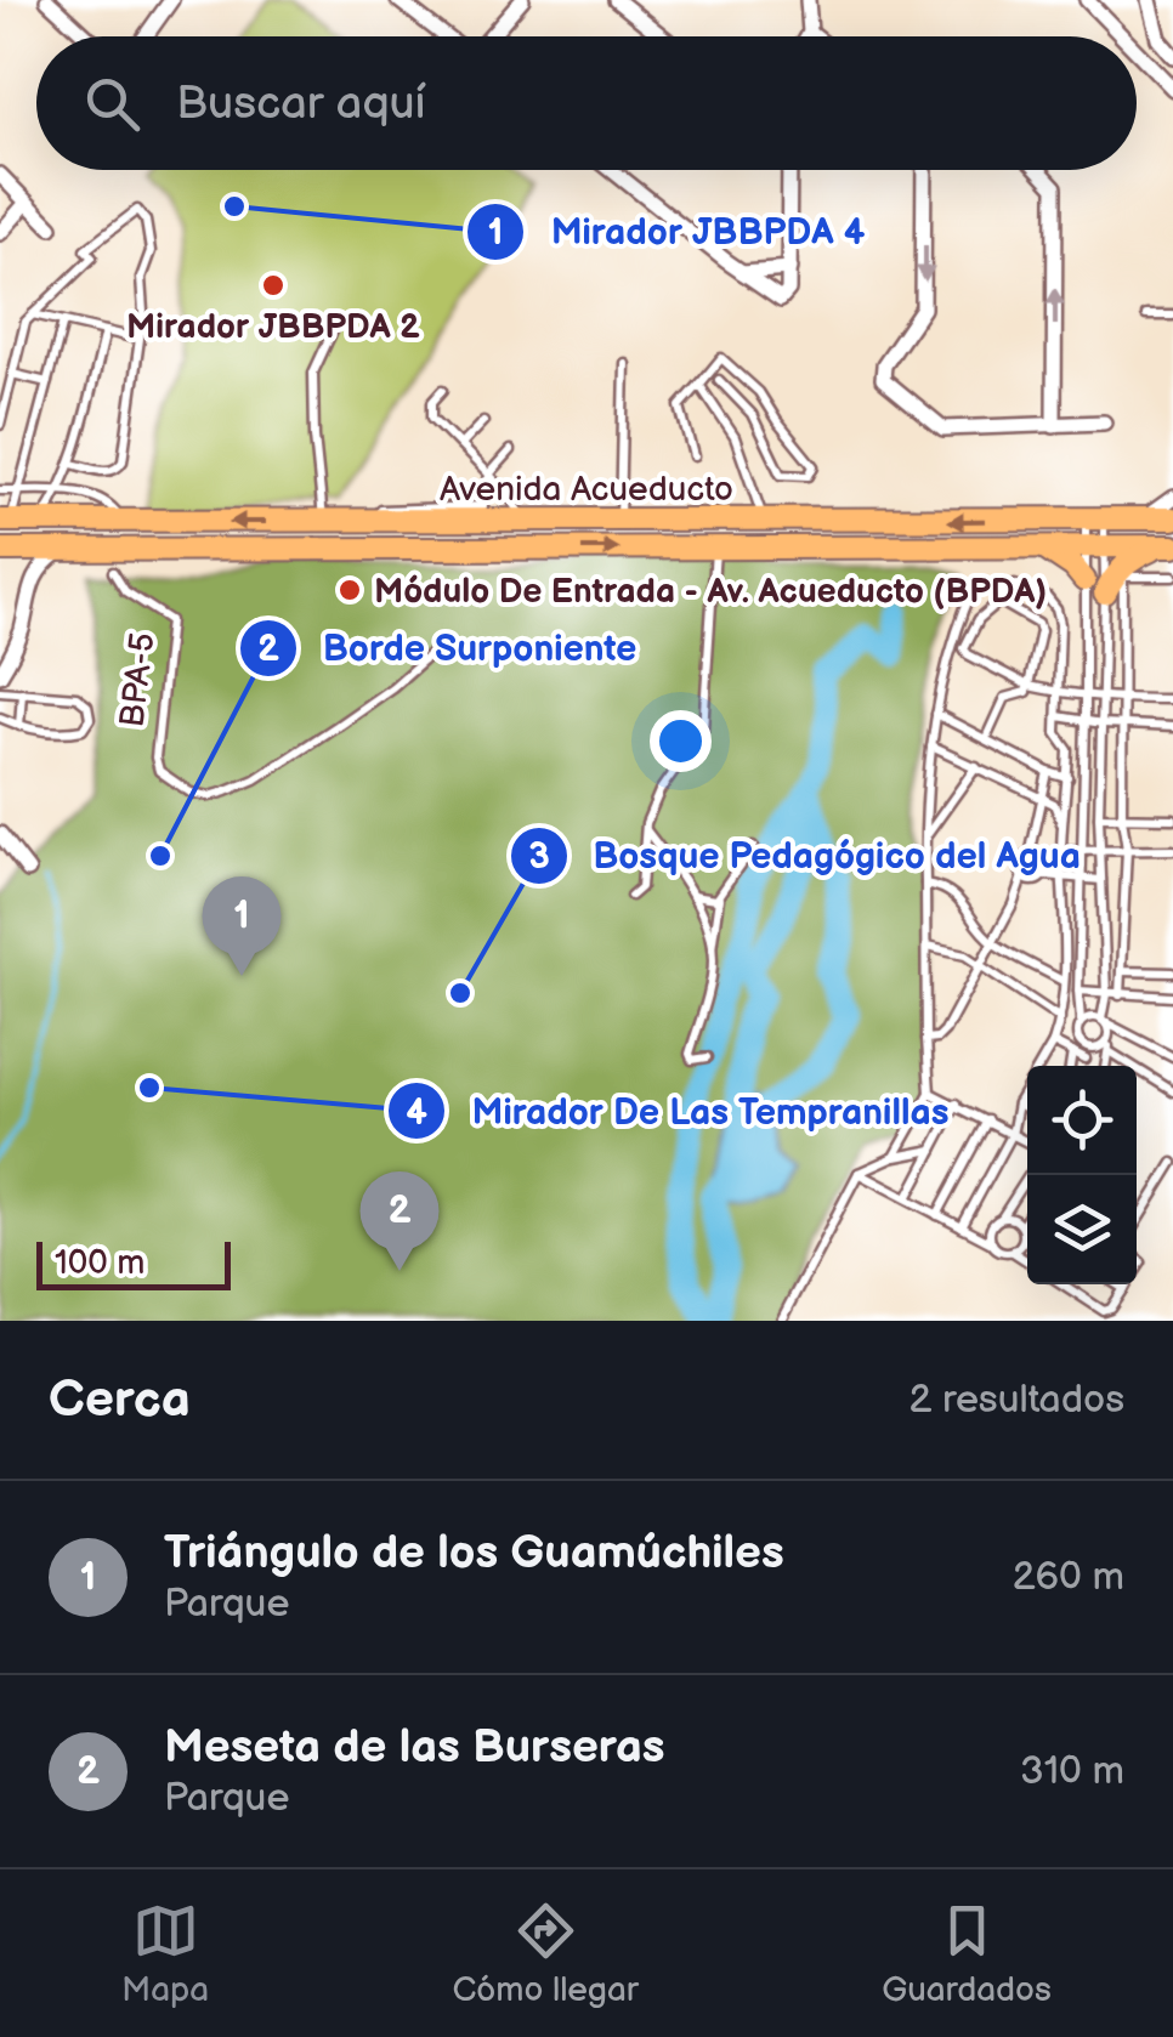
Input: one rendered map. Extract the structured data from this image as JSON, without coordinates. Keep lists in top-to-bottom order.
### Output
{
  "streets": {
    "main road": ["Avenida Acueducto"],
    "lane": ["BPA-5"]
  },
  "places": [
    "Mirador JBBPDA 4",
    "Mirador JBBPDA 2",
    "Módulo De Entrada - Av. Acueducto (BPDA)",
    "Borde Surponiente",
    "Bosque Pedagógico del Agua",
    "Mirador De Las Tempranillas"
  ],
  "scale_bar": "100 m",
  "page": {
    "search": "Buscar aquí",
    "pins": ["1", "2"],
    "scale": "100 m",
    "heading": ["Cerca", "2 resultados"],
    "list": [
      {
        "mark": "1",
        "name": "Triángulo de los Guamúchiles",
        "note": "Parque",
        "value": "260 m"
      },
      {
        "mark": "2",
        "name": "Meseta de las Burseras",
        "note": "Parque",
        "value": "310 m"
      }
    ],
    "nav": ["Mapa", "Cómo llegar", "Guardados"]
  }
}
